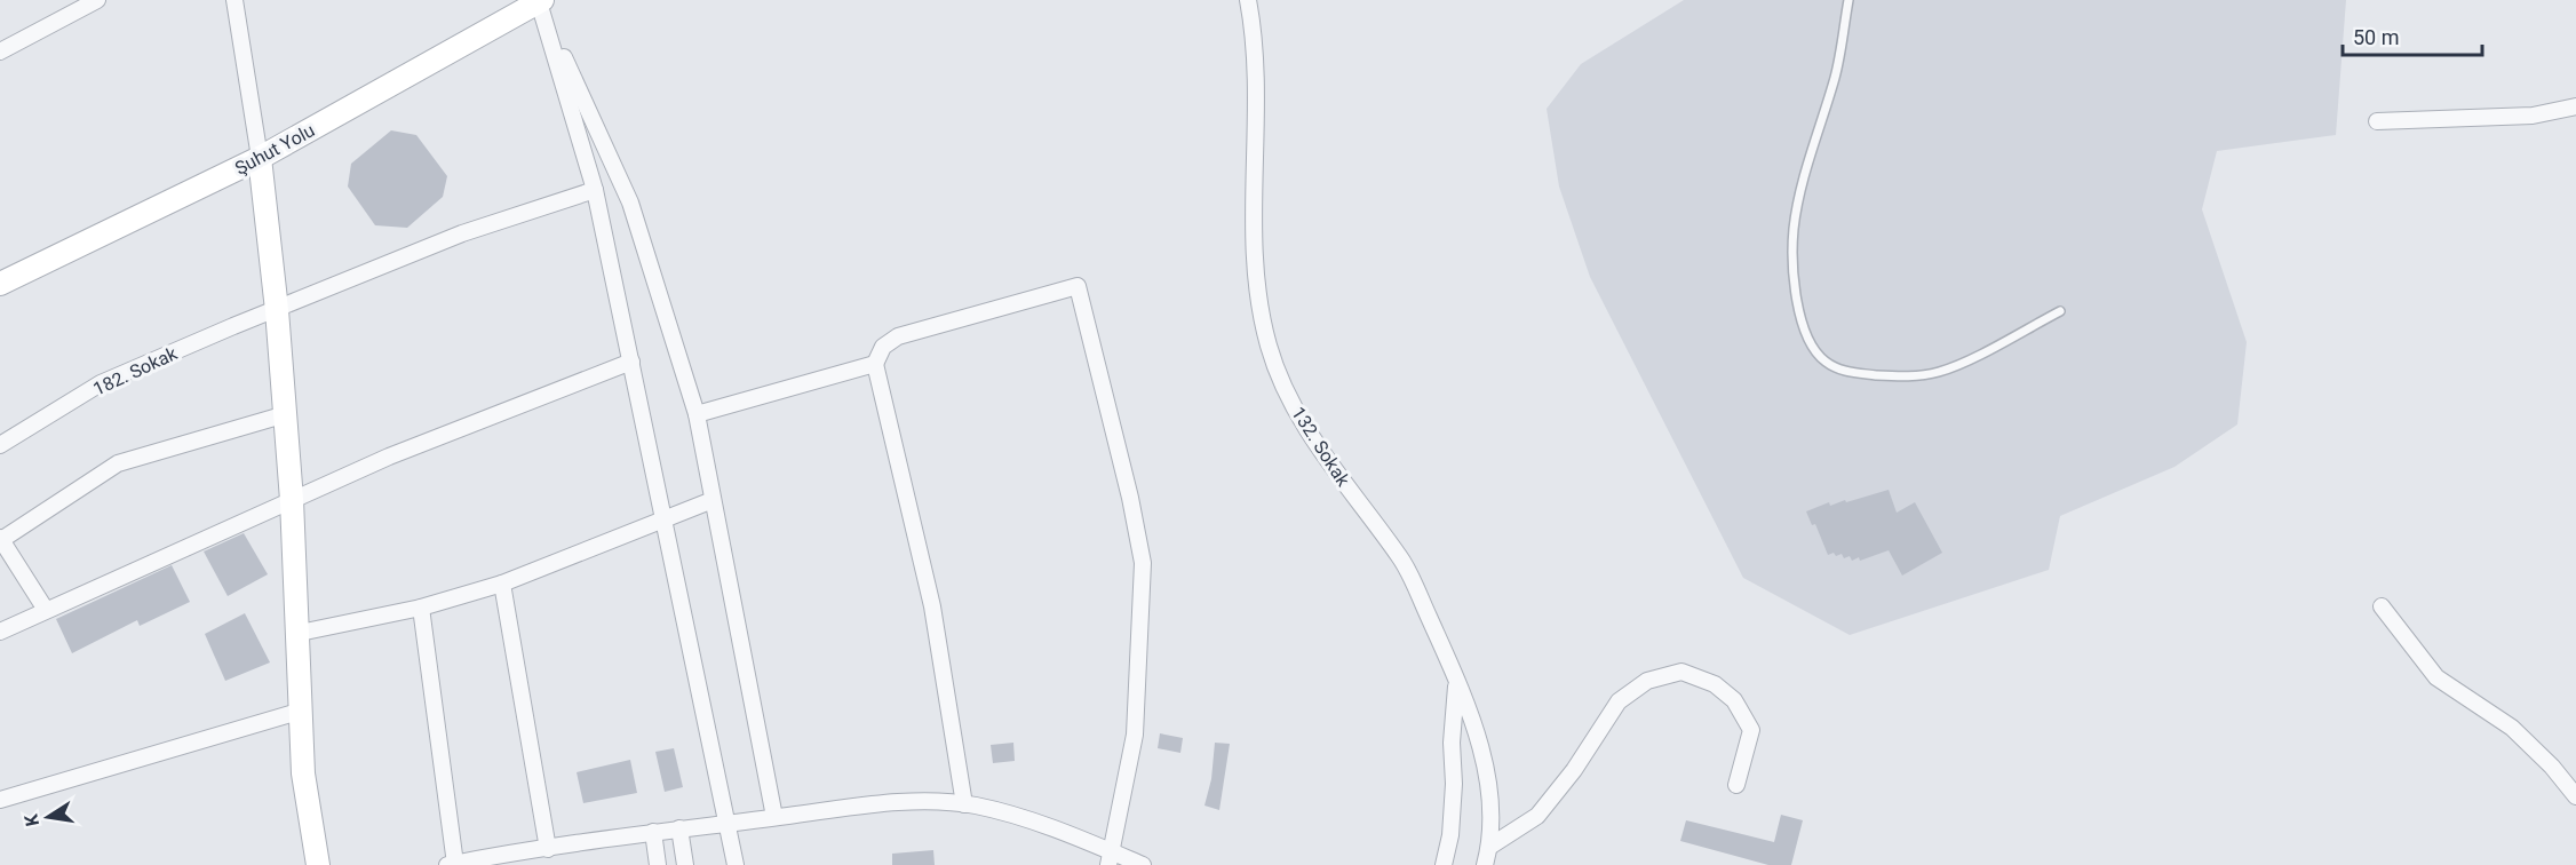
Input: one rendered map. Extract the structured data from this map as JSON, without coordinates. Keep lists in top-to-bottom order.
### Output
{
  "streets": {
    "street": ["Şuhut Yolu", "182. Sokak", "132. Sokak"]
  },
  "scale_bar": "50 m",
  "north": "left"
}
